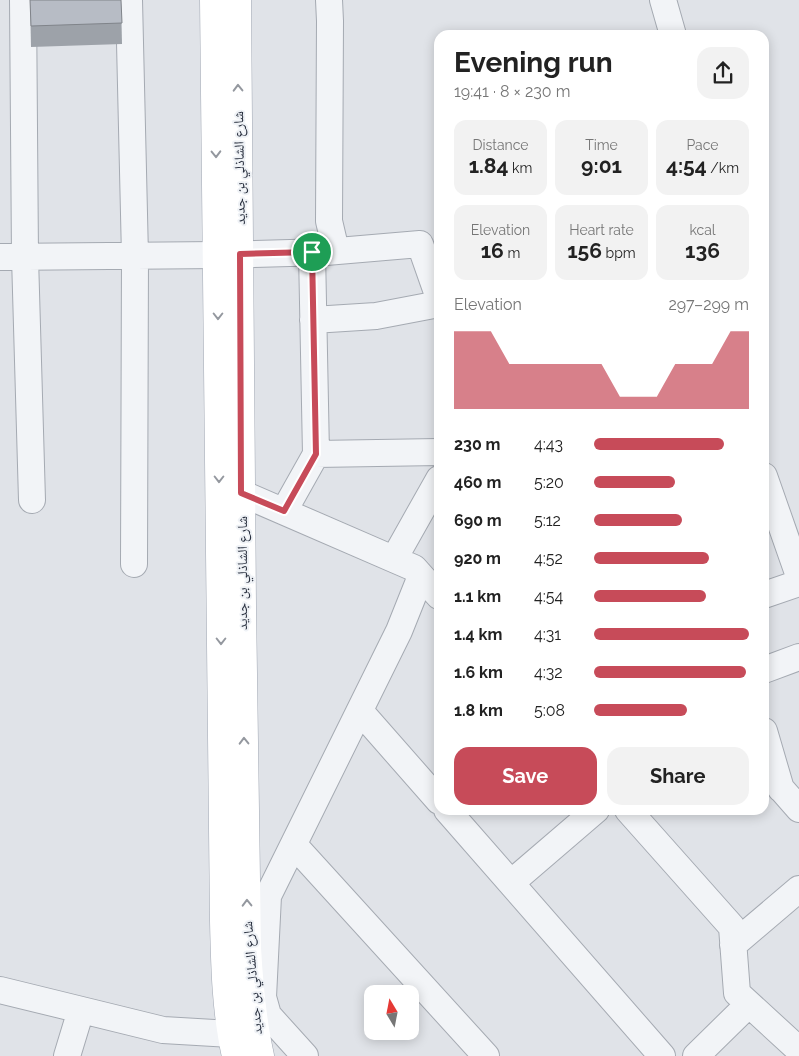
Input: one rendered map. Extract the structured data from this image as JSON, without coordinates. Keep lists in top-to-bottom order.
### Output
{
  "streets": {
    "main road": ["شارع الشاذلي بن جديد"]
  },
  "north": "top",
  "page": {
    "heading": ["Evening run", "19:41 · 8 × 230 m"],
    "stats": [
      ["Distance", "1.84 km"],
      ["Time", "9:01"],
      ["Pace", "4:54 /km"],
      ["Elevation", "16 m"],
      ["Heart rate", "156 bpm"],
      ["kcal", "136"]
    ],
    "chart": ["Elevation", "297–299 m"],
    "list": [
      {
        "name": "230 m",
        "note": "4:43"
      },
      {
        "name": "460 m",
        "note": "5:20"
      },
      {
        "name": "690 m",
        "note": "5:12"
      },
      {
        "name": "920 m",
        "note": "4:52"
      },
      {
        "name": "1.1 km",
        "note": "4:54"
      },
      {
        "name": "1.4 km",
        "note": "4:31"
      },
      {
        "name": "1.6 km",
        "note": "4:32"
      },
      {
        "name": "1.8 km",
        "note": "5:08"
      }
    ],
    "buttons": ["Save", "Share"]
  }
}
